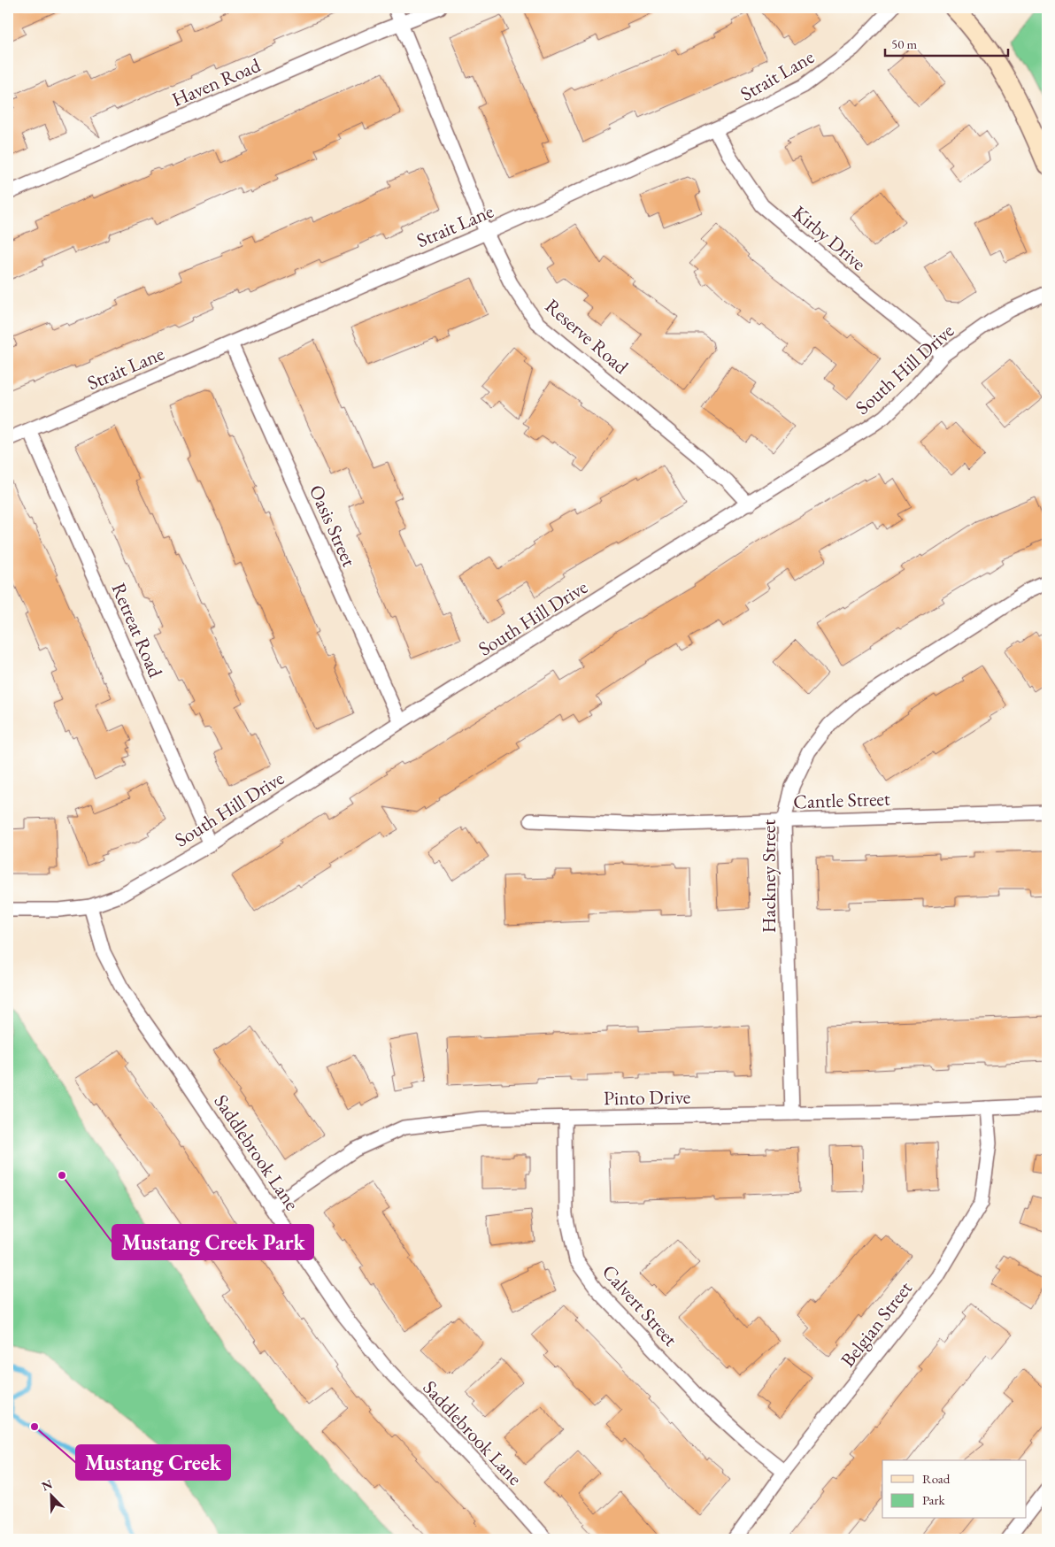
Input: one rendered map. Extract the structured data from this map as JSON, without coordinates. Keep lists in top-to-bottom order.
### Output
{
  "streets": {
    "street": [
      "Strait Lane",
      "Haven Road",
      "Kirby Drive",
      "Reserve Road",
      "South Hill Drive",
      "Oasis Street",
      "Retreat Road",
      "Cantle Street",
      "Hackney Street",
      "Pinto Drive",
      "Saddlebrook Lane",
      "Calvert Street",
      "Belgian Street"
    ]
  },
  "crossings": [
    ["Strait Lane", "Kirby Drive"],
    ["Strait Lane", "Reserve Road"],
    ["Strait Lane", "Oasis Street"],
    ["Strait Lane", "Retreat Road"],
    ["Haven Road", "Reserve Road"],
    ["Kirby Drive", "South Hill Drive"],
    ["Reserve Road", "South Hill Drive"],
    ["South Hill Drive", "Oasis Street"],
    ["South Hill Drive", "Retreat Road"],
    ["South Hill Drive", "Saddlebrook Lane"],
    ["Cantle Street", "Hackney Street"],
    ["Hackney Street", "Pinto Drive"],
    ["Pinto Drive", "Saddlebrook Lane"],
    ["Pinto Drive", "Calvert Street"],
    ["Pinto Drive", "Belgian Street"],
    ["Calvert Street", "Belgian Street"]
  ],
  "places": ["Mustang Creek Park", "Mustang Creek"],
  "legend": ["Road", "Park"],
  "scale_bar": "50 m",
  "north": "top left"
}
